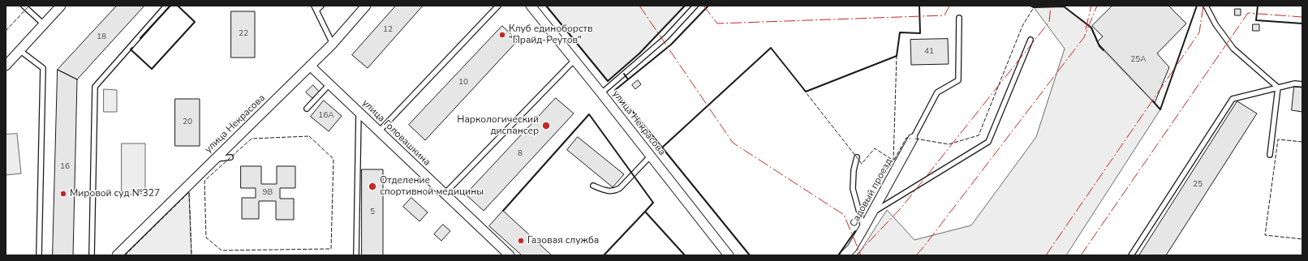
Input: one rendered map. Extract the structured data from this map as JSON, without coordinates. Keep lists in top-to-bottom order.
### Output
{
  "streets": {
    "street": ["улица Некрасова", "улица Головашкина", "Садовый проезд"]
  },
  "crossings": [
    ["улица Некрасова", "улица Головашкина"]
  ],
  "places": [
    "Клуб единоборств \"Прайд-Реутов\"",
    "Наркологический диспансер",
    "Отделение спортивной медицины",
    "Мировой суд №327",
    "Газовая служба"
  ],
  "house_numbers": [
    "12",
    "22",
    "18",
    "41",
    "25А",
    "10",
    "16А",
    "20",
    "8",
    "16",
    "25",
    "9В",
    "5"
  ]
}
